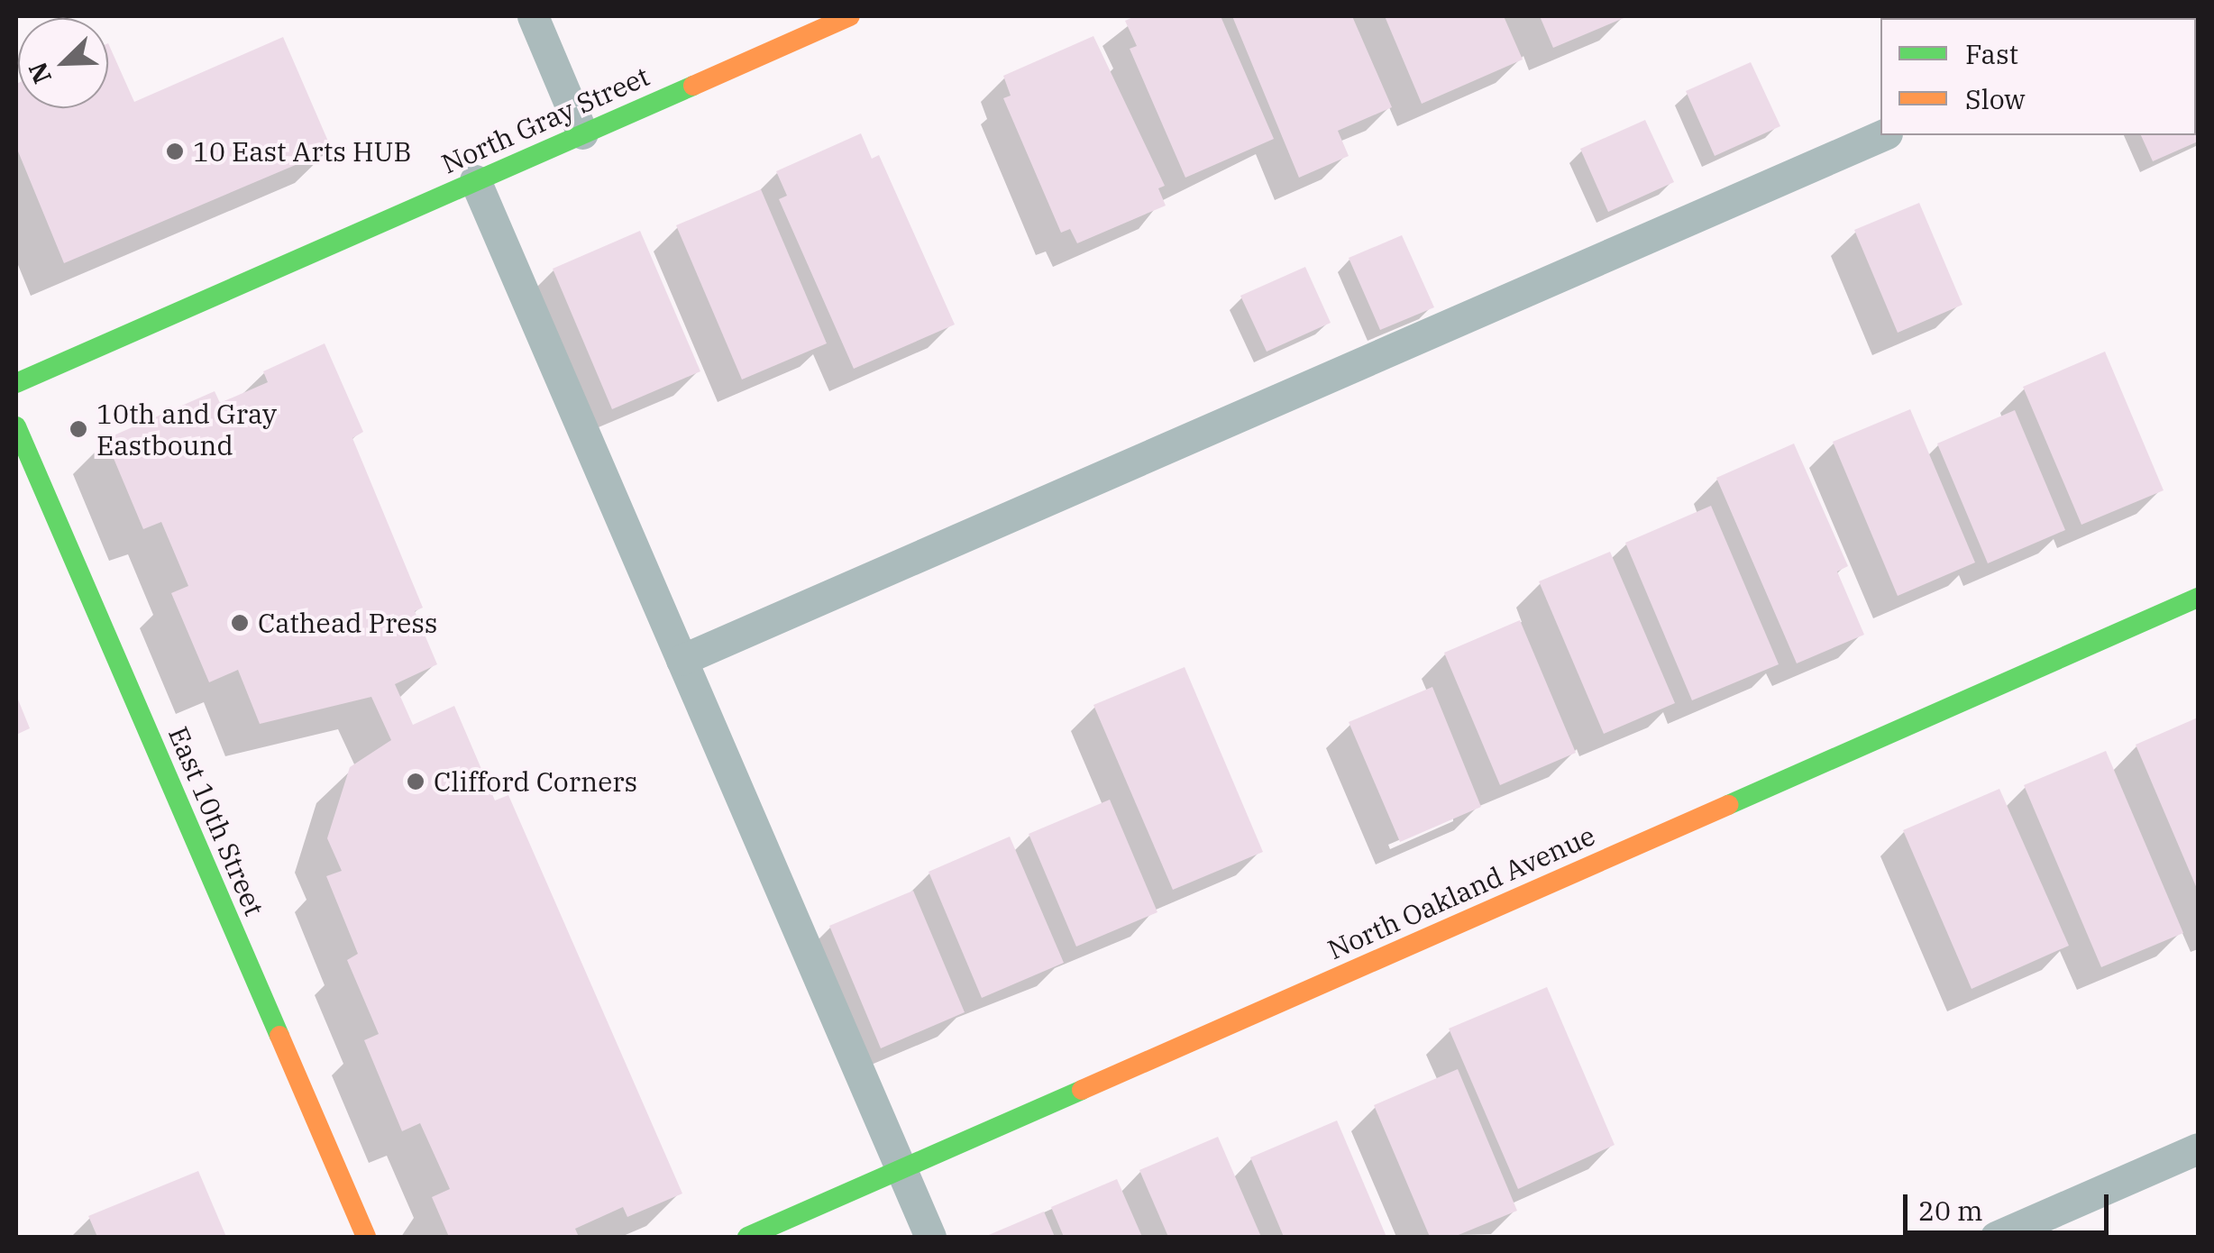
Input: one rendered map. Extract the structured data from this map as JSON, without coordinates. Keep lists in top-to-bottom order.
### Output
{
  "streets": {
    "street": ["North Gray Street", "East 10th Street", "North Oakland Avenue"]
  },
  "places": [
    "10 East Arts HUB",
    "10th and Gray Eastbound",
    "Cathead Press",
    "Clifford Corners"
  ],
  "legend": ["Fast", "Slow"],
  "scale_bar": "20 m",
  "north": "bottom left"
}
